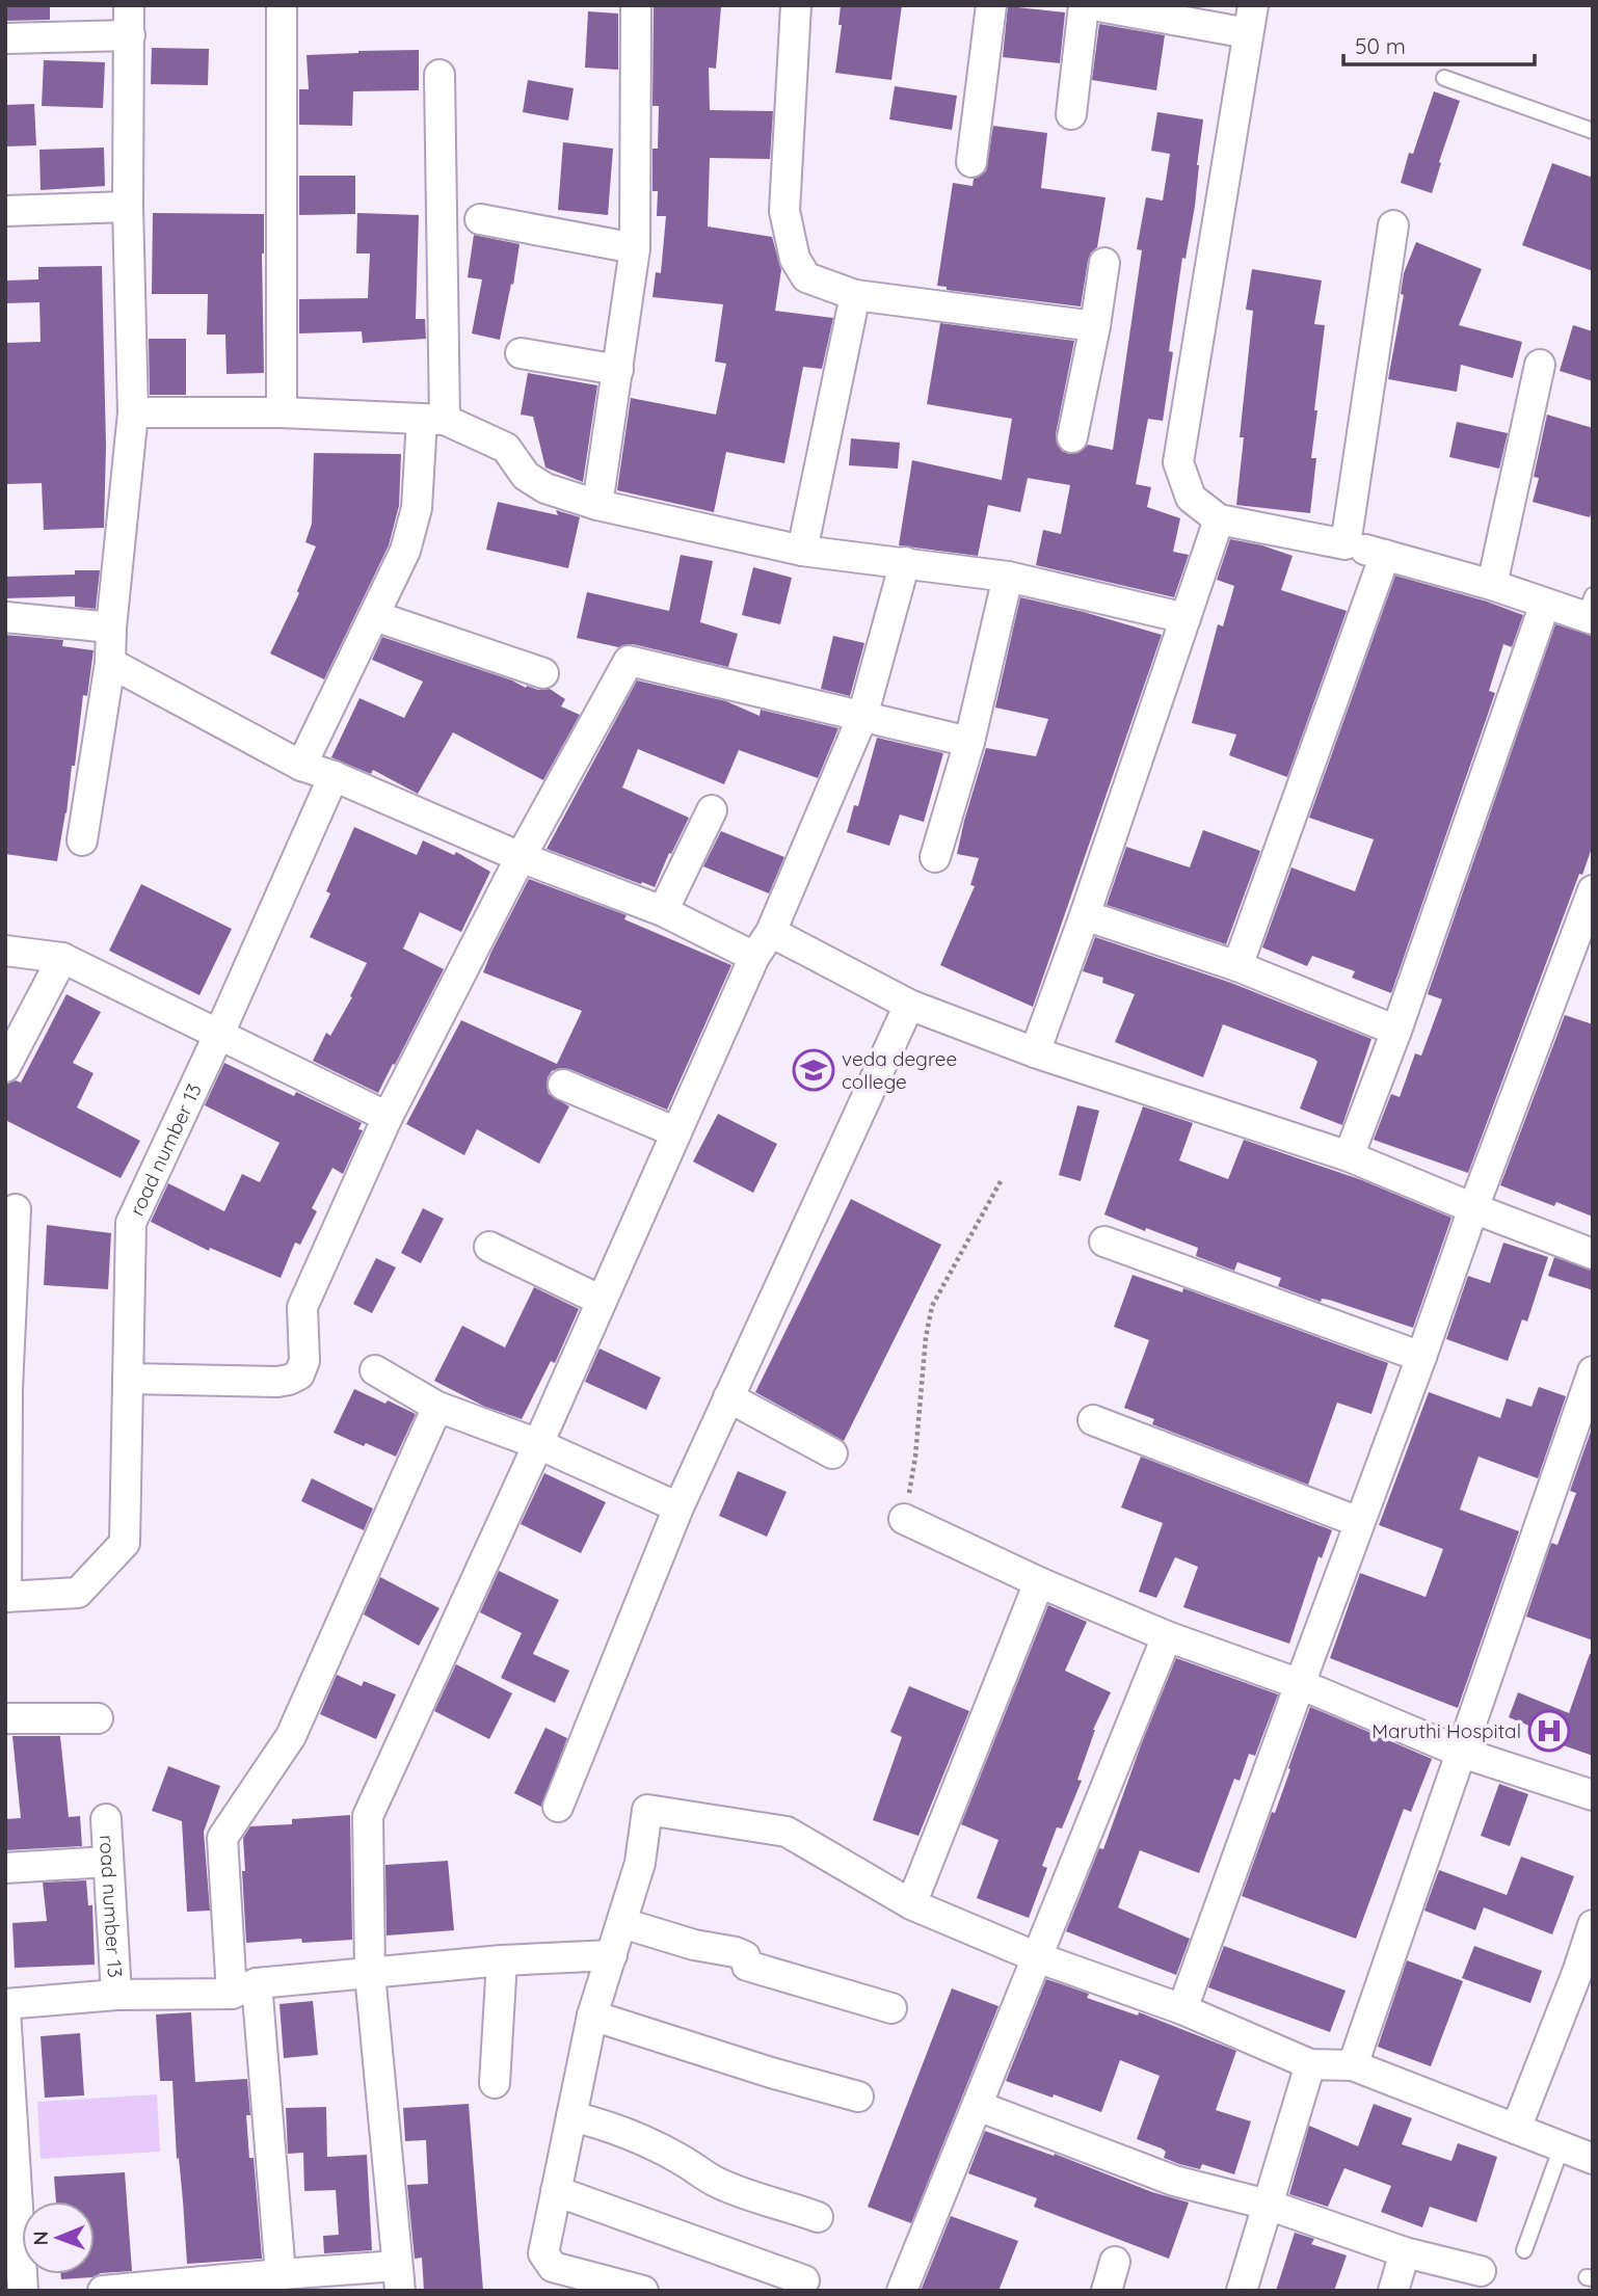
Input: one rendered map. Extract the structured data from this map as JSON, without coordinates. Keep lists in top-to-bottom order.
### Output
{
  "streets": {
    "street": ["road number 13"]
  },
  "places": {
    "school or university": ["veda degree college"],
    "hospital": ["Maruthi Hospital"]
  },
  "scale_bar": "50 m",
  "north": "left"
}
